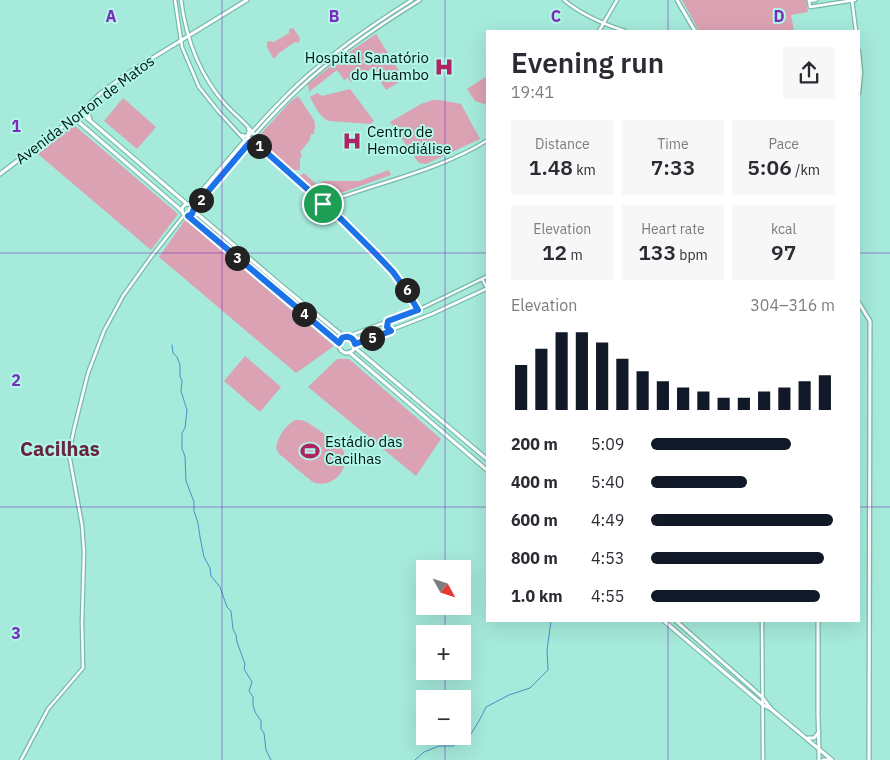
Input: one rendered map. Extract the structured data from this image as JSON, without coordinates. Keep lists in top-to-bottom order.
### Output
{
  "streets": {
    "main road": ["Avenida Norton de Matos"]
  },
  "districts": ["Cacilhas"],
  "places": {
    "hospital": ["Hospital Sanatório do Huambo", "Centro de Hemodiálise"],
    "sports": ["Estádio das Cacilhas"]
  },
  "north": "bottom right",
  "page": {
    "heading": ["Evening run", "19:41"],
    "stats": [
      ["Distance", "1.48 km"],
      ["Time", "7:33"],
      ["Pace", "5:06 /km"],
      ["Elevation", "12 m"],
      ["Heart rate", "133 bpm"],
      ["kcal", "97"]
    ],
    "pins": [
      "1",
      "2",
      "3",
      "6",
      "4",
      "5"
    ],
    "chart": ["Elevation", "304–316 m"],
    "list": [
      {
        "name": "200 m",
        "note": "5:09"
      },
      {
        "name": "400 m",
        "note": "5:40"
      },
      {
        "name": "600 m",
        "note": "4:49"
      },
      {
        "name": "800 m",
        "note": "4:53"
      },
      {
        "name": "1.0 km",
        "note": "4:55"
      }
    ],
    "map_buttons": ["+", "−"]
  },
  "grid": {
    "columns": [
      "A",
      "B",
      "C",
      "D"
    ],
    "rows": ["1", "2", "3"]
  }
}
